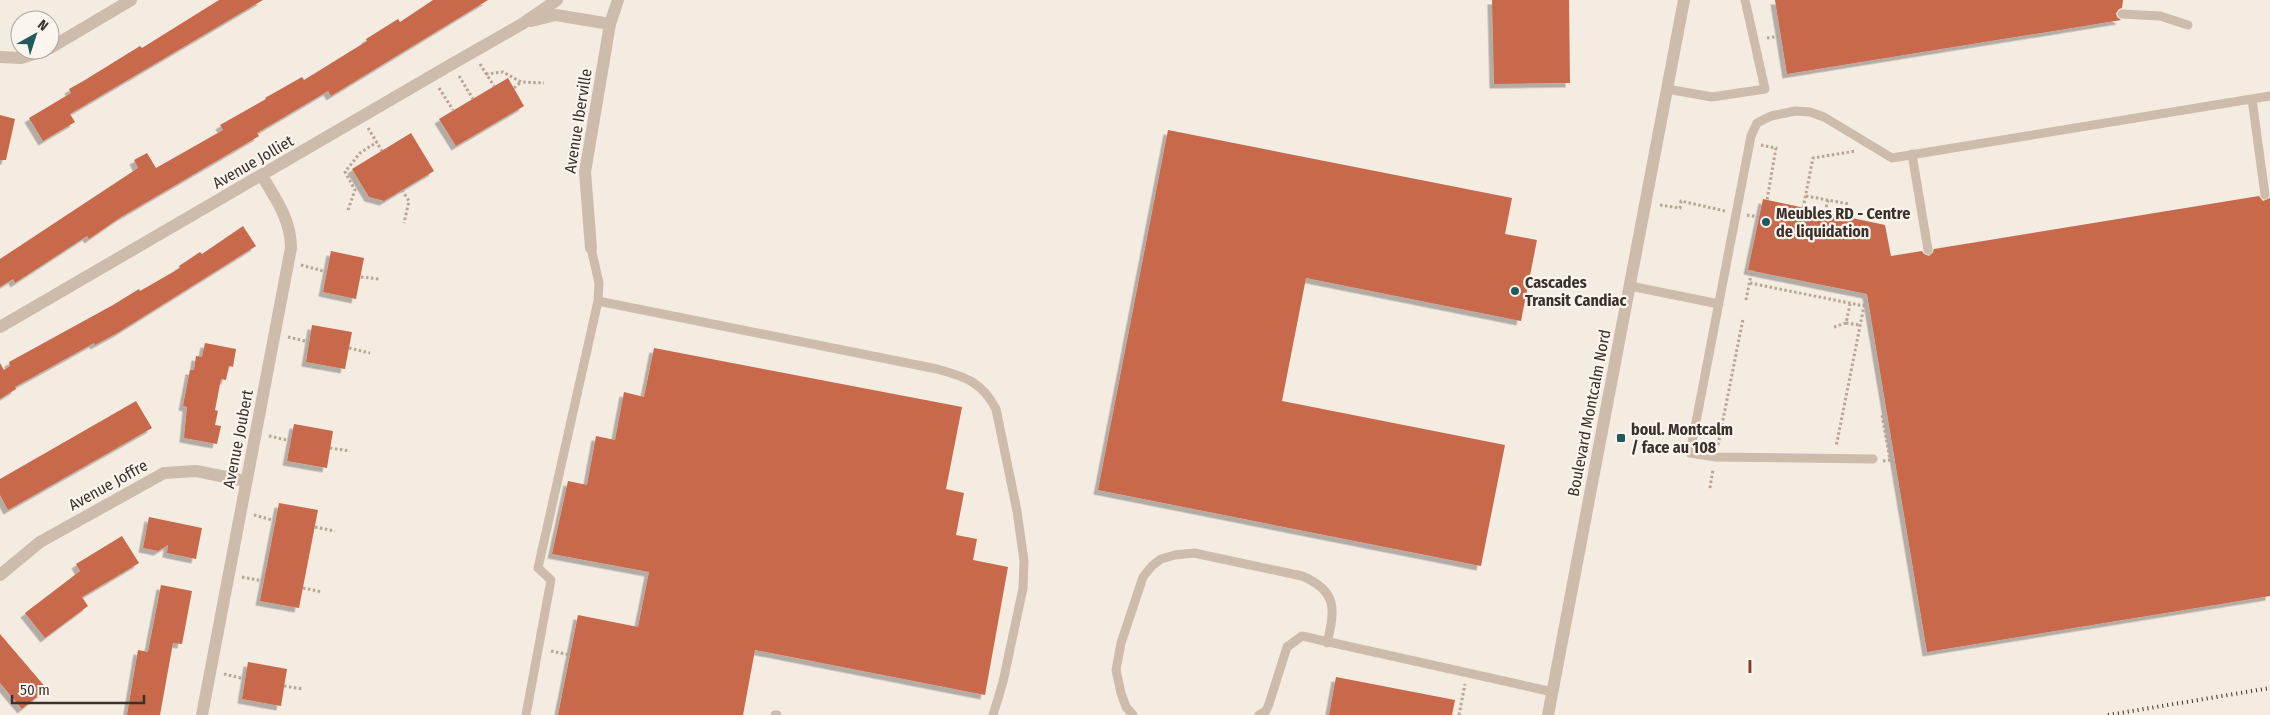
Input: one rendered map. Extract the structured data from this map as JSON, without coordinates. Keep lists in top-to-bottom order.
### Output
{
  "streets": {
    "street": [
      "Avenue Iberville",
      "Avenue Jolliet",
      "Boulevard Montcalm Nord",
      "Avenue Joubert",
      "Avenue Joffre"
    ]
  },
  "crossings": [
    ["Avenue Iberville", "Avenue Jolliet"],
    ["Avenue Jolliet", "Avenue Joubert"],
    ["Avenue Joubert", "Avenue Joffre"]
  ],
  "districts": ["I"],
  "places": {
    "other": ["Meubles RD - Centre de liquidation", "Cascades Transit Candiac"],
    "transit": ["boul. Montcalm / face au 108"]
  },
  "scale_bar": "50 m",
  "north": "top right"
}
